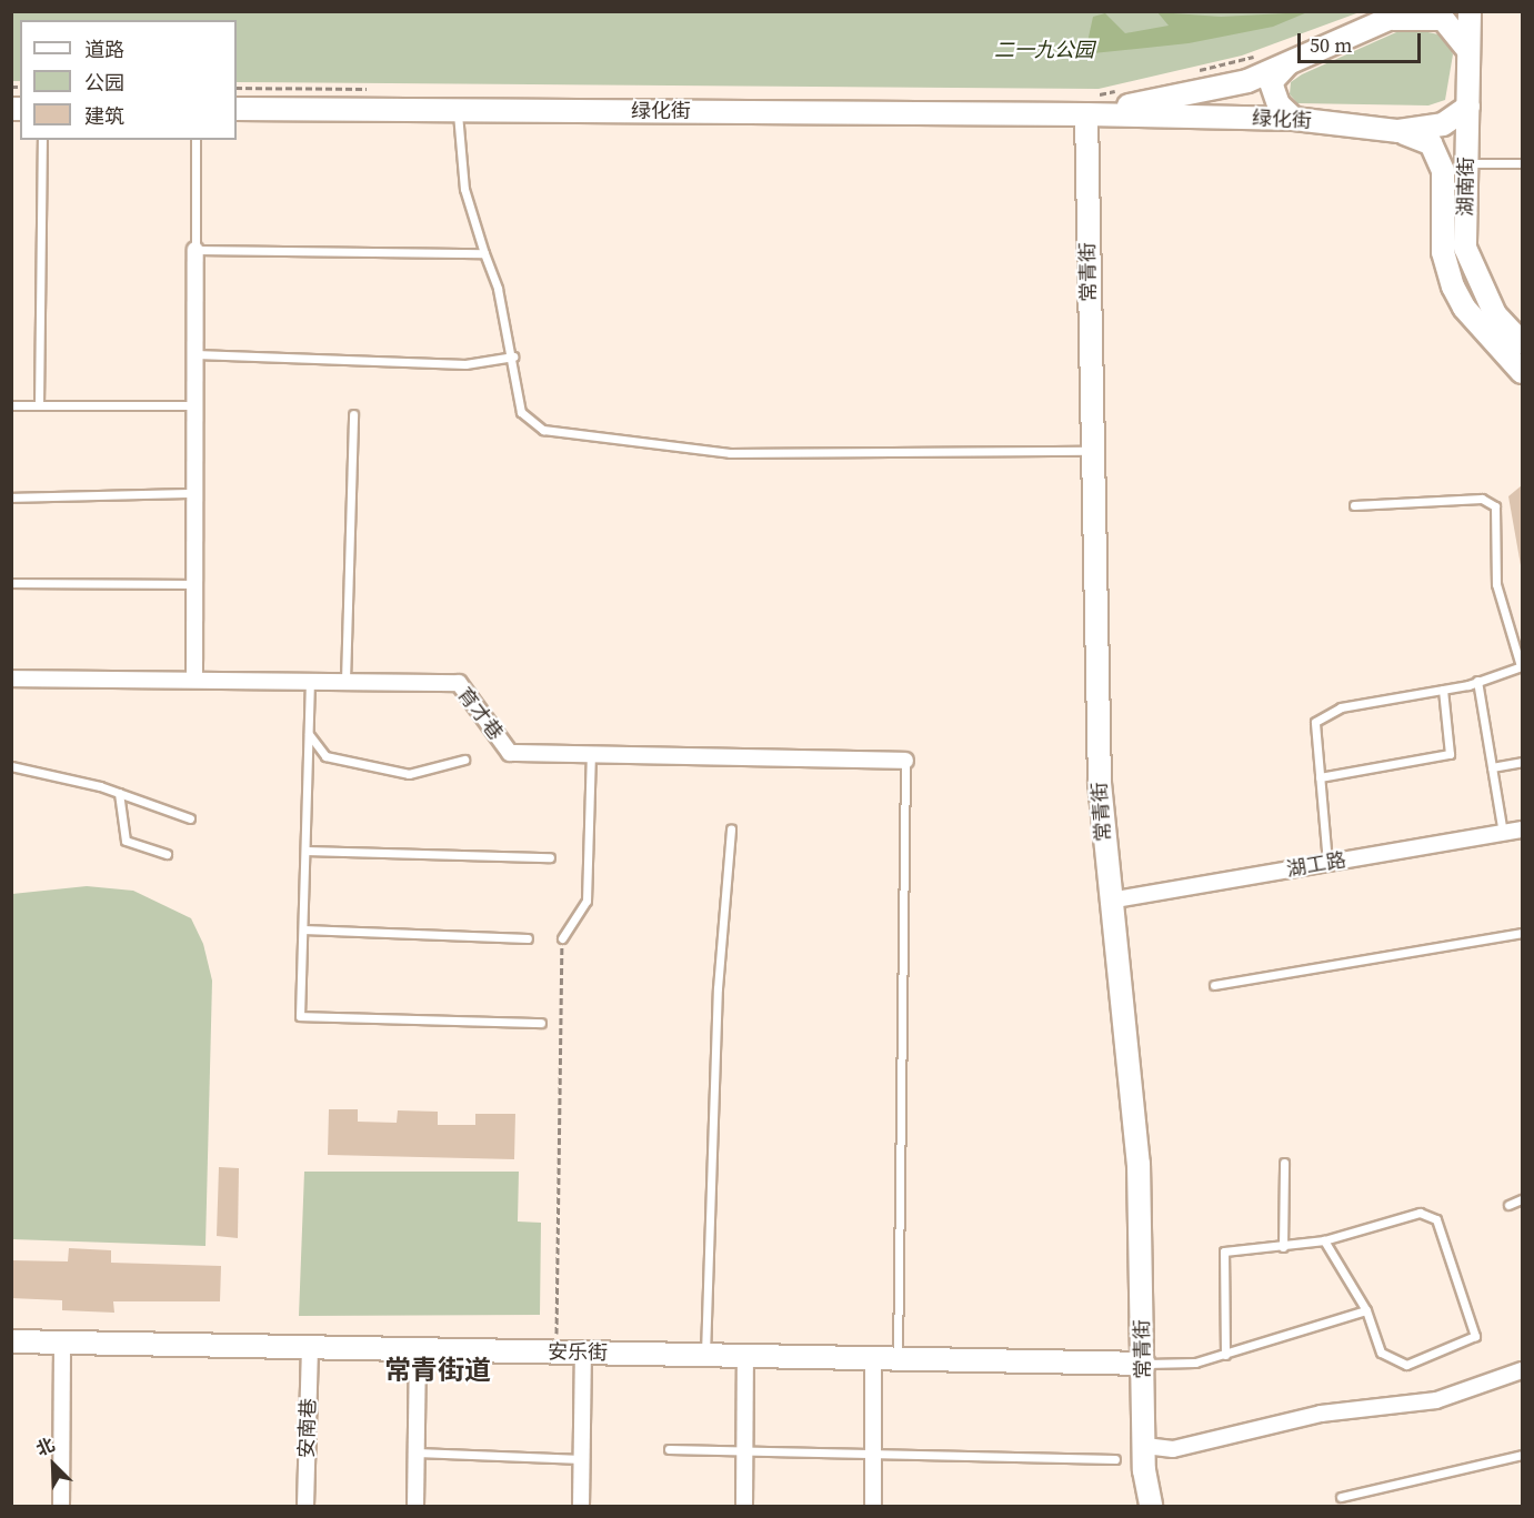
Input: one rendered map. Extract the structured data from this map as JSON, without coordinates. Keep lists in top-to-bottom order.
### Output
{
  "streets": {
    "street": [
      "绿化街",
      "湖南街",
      "常青街",
      "育才巷",
      "湖工路",
      "安乐街",
      "安南巷"
    ]
  },
  "crossings": [
    ["绿化街", "湖南街"],
    ["绿化街", "常青街"],
    ["常青街", "湖工路"],
    ["常青街", "安乐街"],
    ["安乐街", "安南巷"]
  ],
  "districts": ["常青街道"],
  "parks": ["二一九公园"],
  "legend": ["道路", "公园", "建筑"],
  "scale_bar": "50 m",
  "north": "top left"
}
